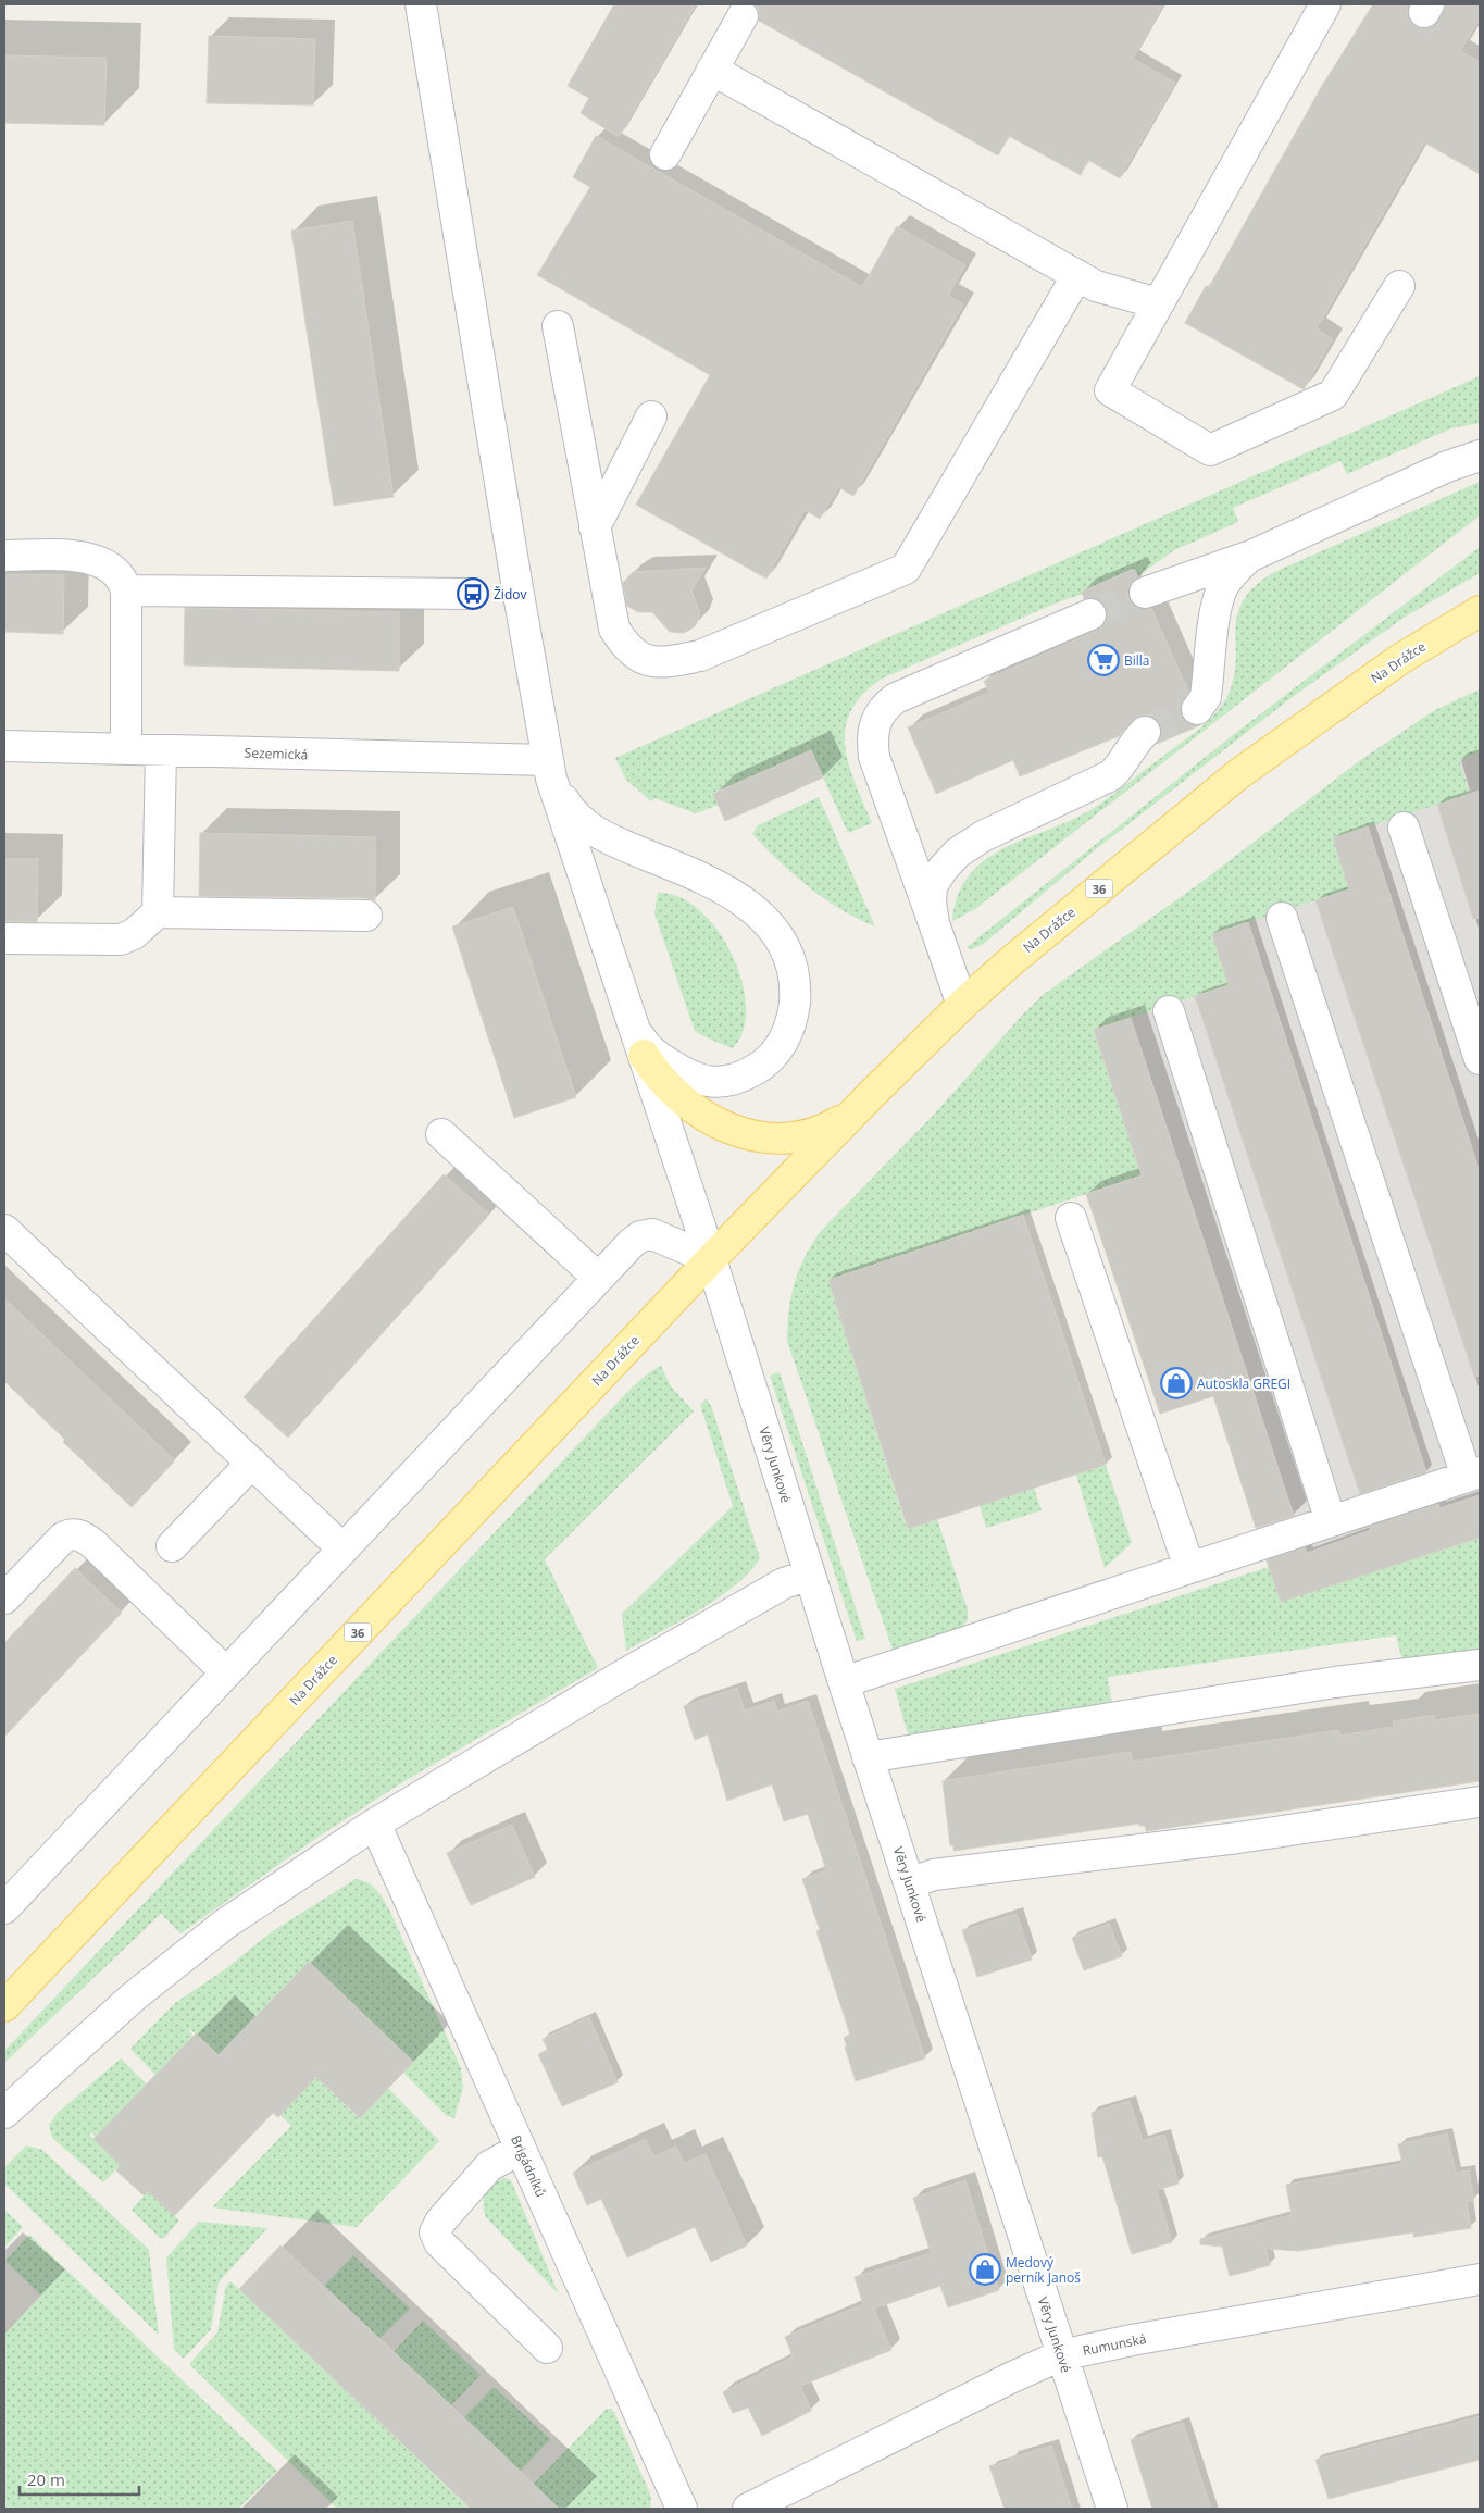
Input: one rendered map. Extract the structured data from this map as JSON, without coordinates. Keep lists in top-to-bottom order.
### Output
{
  "streets": {
    "main road": ["Na Drážce", "36"],
    "street": [
      "Sezemická",
      "Věry Junkové",
      "Brigádníků",
      "Rumunská"
    ]
  },
  "crossings": [
    ["Na Drážce", "Věry Junkové"],
    ["Sezemická", "Věry Junkové"],
    ["Věry Junkové", "Rumunská"]
  ],
  "places": {
    "bus stop": ["Židov"],
    "supermarket": ["Billa"],
    "shop": ["Autoskla GREGI", "Medový perník Janoš"]
  },
  "scale_bar": "20 m"
}
